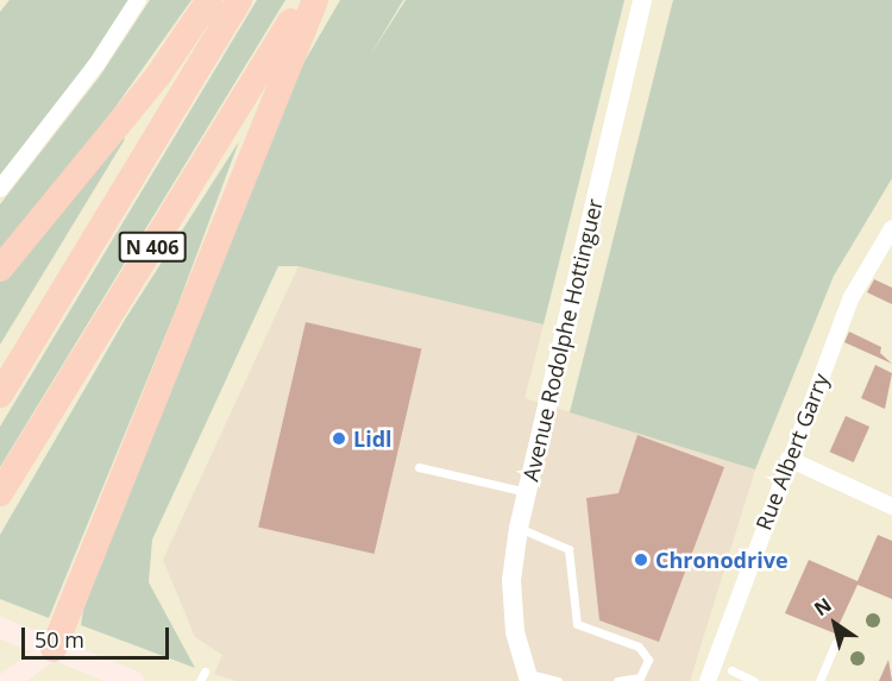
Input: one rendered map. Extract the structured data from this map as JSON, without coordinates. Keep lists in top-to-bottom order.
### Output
{
  "streets": {
    "highway": ["N 406"],
    "street": ["Avenue Rodolphe Hottinguer", "Rue Albert Garry"]
  },
  "places": ["Lidl", "Chronodrive"],
  "scale_bar": "50 m",
  "north": "top left"
}
